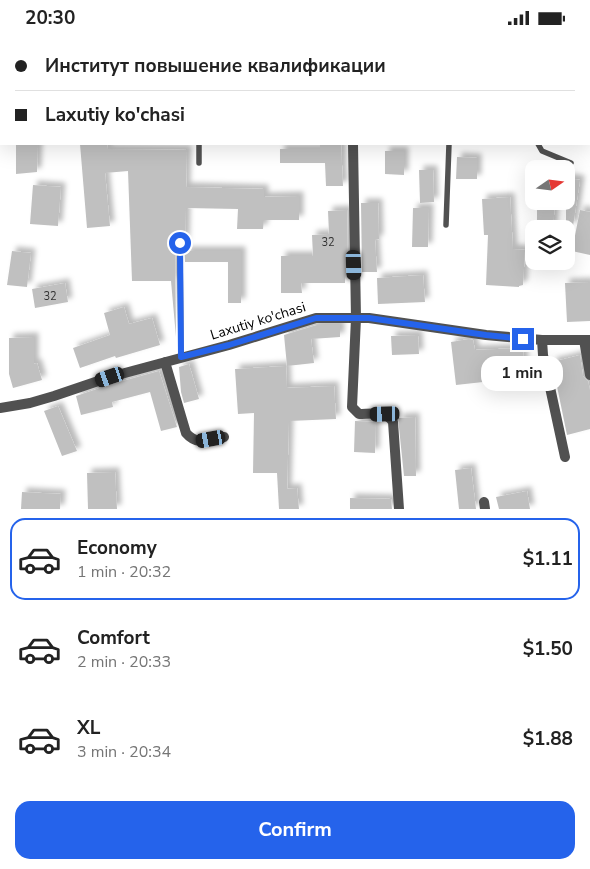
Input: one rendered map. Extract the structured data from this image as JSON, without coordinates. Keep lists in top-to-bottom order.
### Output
{
  "streets": {
    "street": ["Laxutiy ko'chasi"]
  },
  "house_numbers": ["32", "32"],
  "north": "right",
  "page": {
    "status": "20:30",
    "banner": ["Институт повышение квалификации", "Laxutiy ko'chasi"],
    "bubble": "1 min",
    "list": [
      {
        "name": "Economy",
        "note": "1 min · 20:32",
        "value": "$1.11"
      },
      {
        "name": "Comfort",
        "note": "2 min · 20:33",
        "value": "$1.50"
      },
      {
        "name": "XL",
        "note": "3 min · 20:34",
        "value": "$1.88"
      }
    ],
    "buttons": "Confirm"
  }
}
